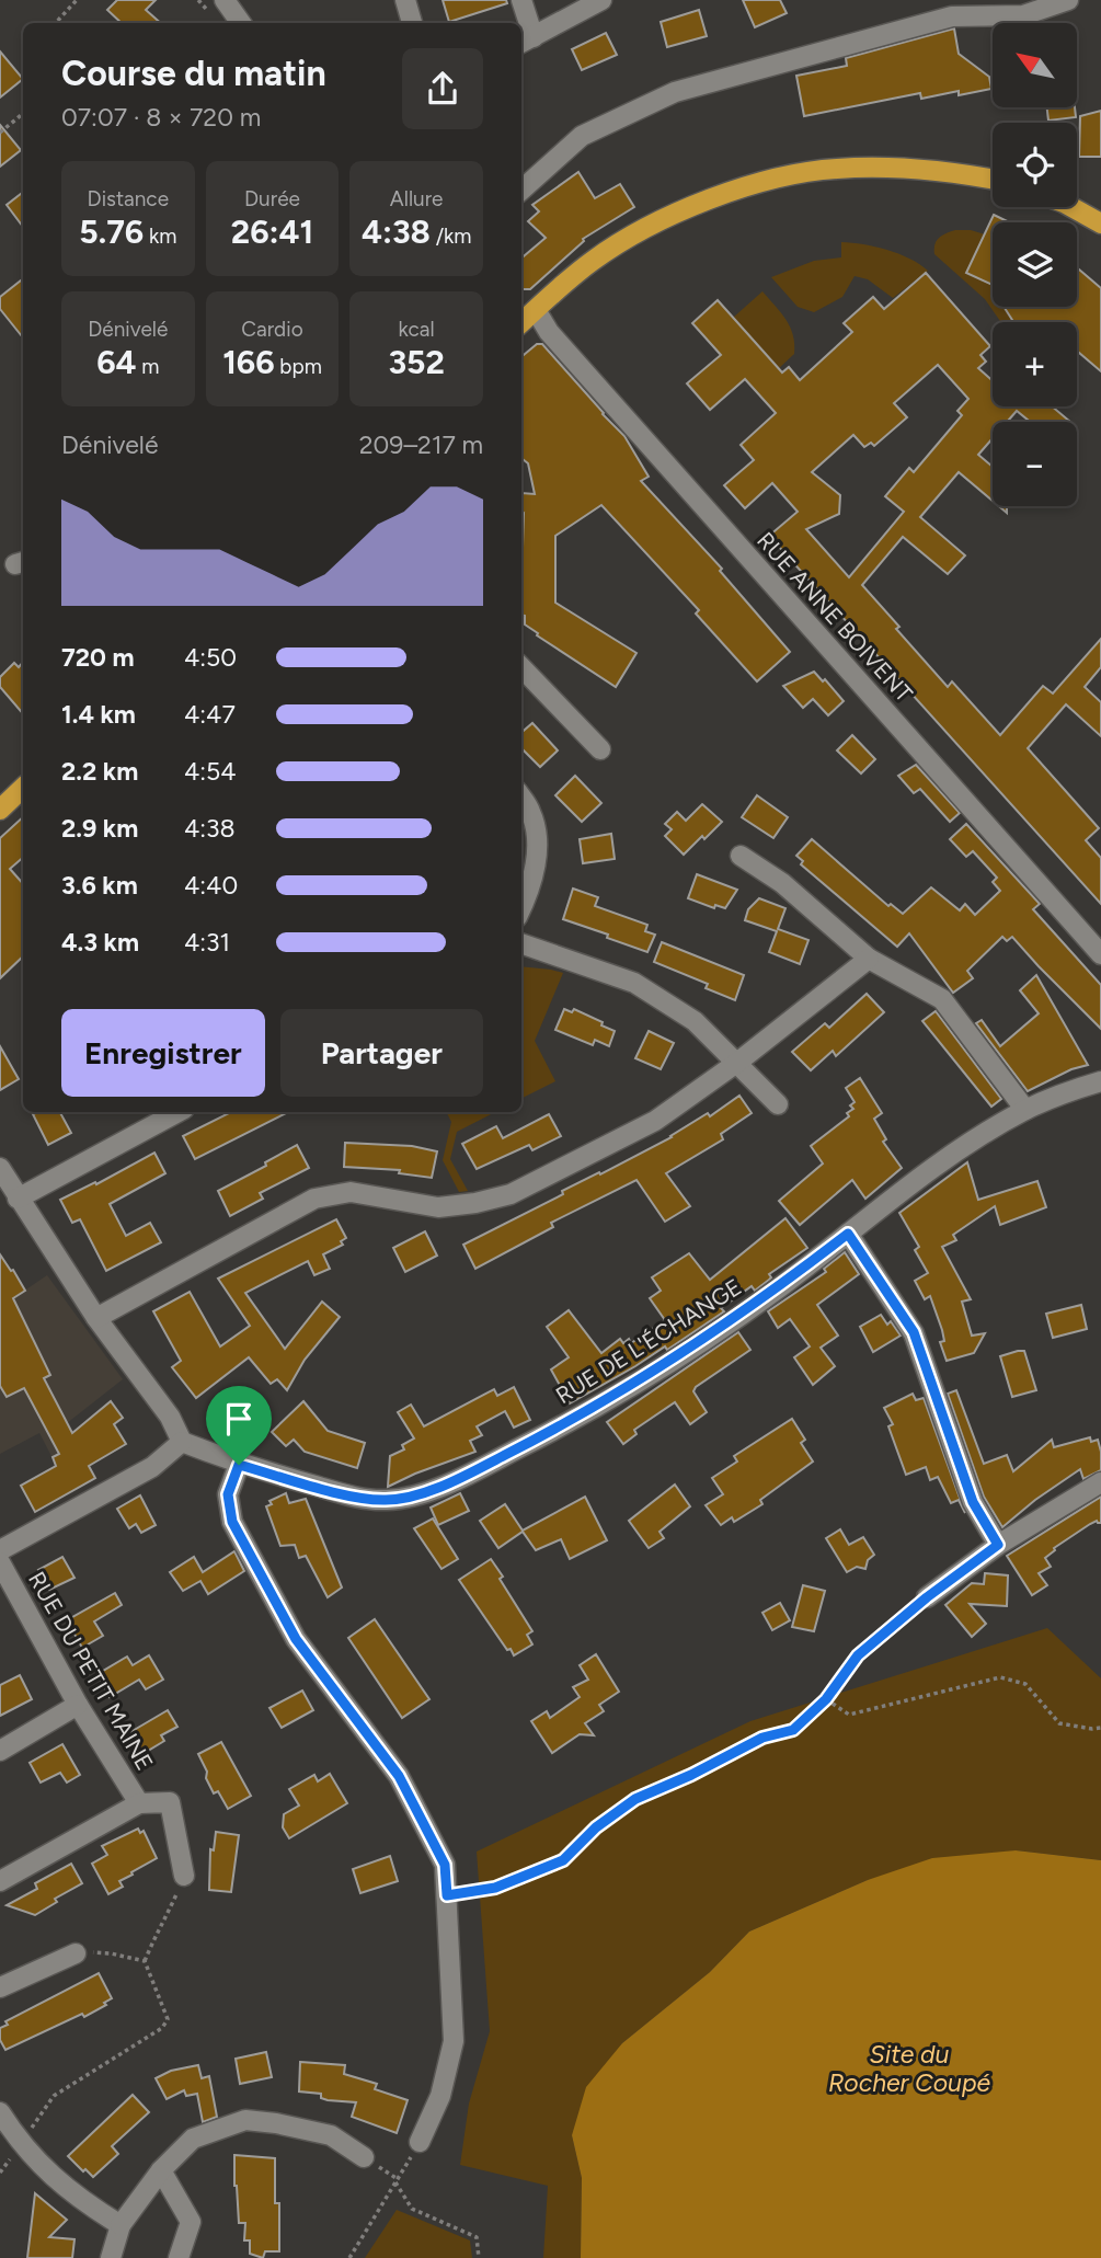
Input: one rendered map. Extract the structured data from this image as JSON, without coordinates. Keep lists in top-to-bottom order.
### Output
{
  "streets": {
    "street": ["RUE ANNE BOIVENT", "RUE DE L'ÉCHANGE", "RUE DU PETIT MAINE"]
  },
  "water": ["Site du Rocher Coupé"],
  "north": "top left",
  "page": {
    "map_buttons": ["+", "−"],
    "heading": ["Course du matin", "07:07 · 8 × 720 m"],
    "stats": [
      ["Distance", "5.76 km"],
      ["Durée", "26:41"],
      ["Allure", "4:38 /km"],
      ["Dénivelé", "64 m"],
      ["Cardio", "166 bpm"],
      ["kcal", "352"]
    ],
    "chart": ["Dénivelé", "209–217 m"],
    "list": [
      {
        "name": "720 m",
        "note": "4:50"
      },
      {
        "name": "1.4 km",
        "note": "4:47"
      },
      {
        "name": "2.2 km",
        "note": "4:54"
      },
      {
        "name": "2.9 km",
        "note": "4:38"
      },
      {
        "name": "3.6 km",
        "note": "4:40"
      },
      {
        "name": "4.3 km",
        "note": "4:31"
      }
    ],
    "buttons": ["Enregistrer", "Partager"]
  }
}
